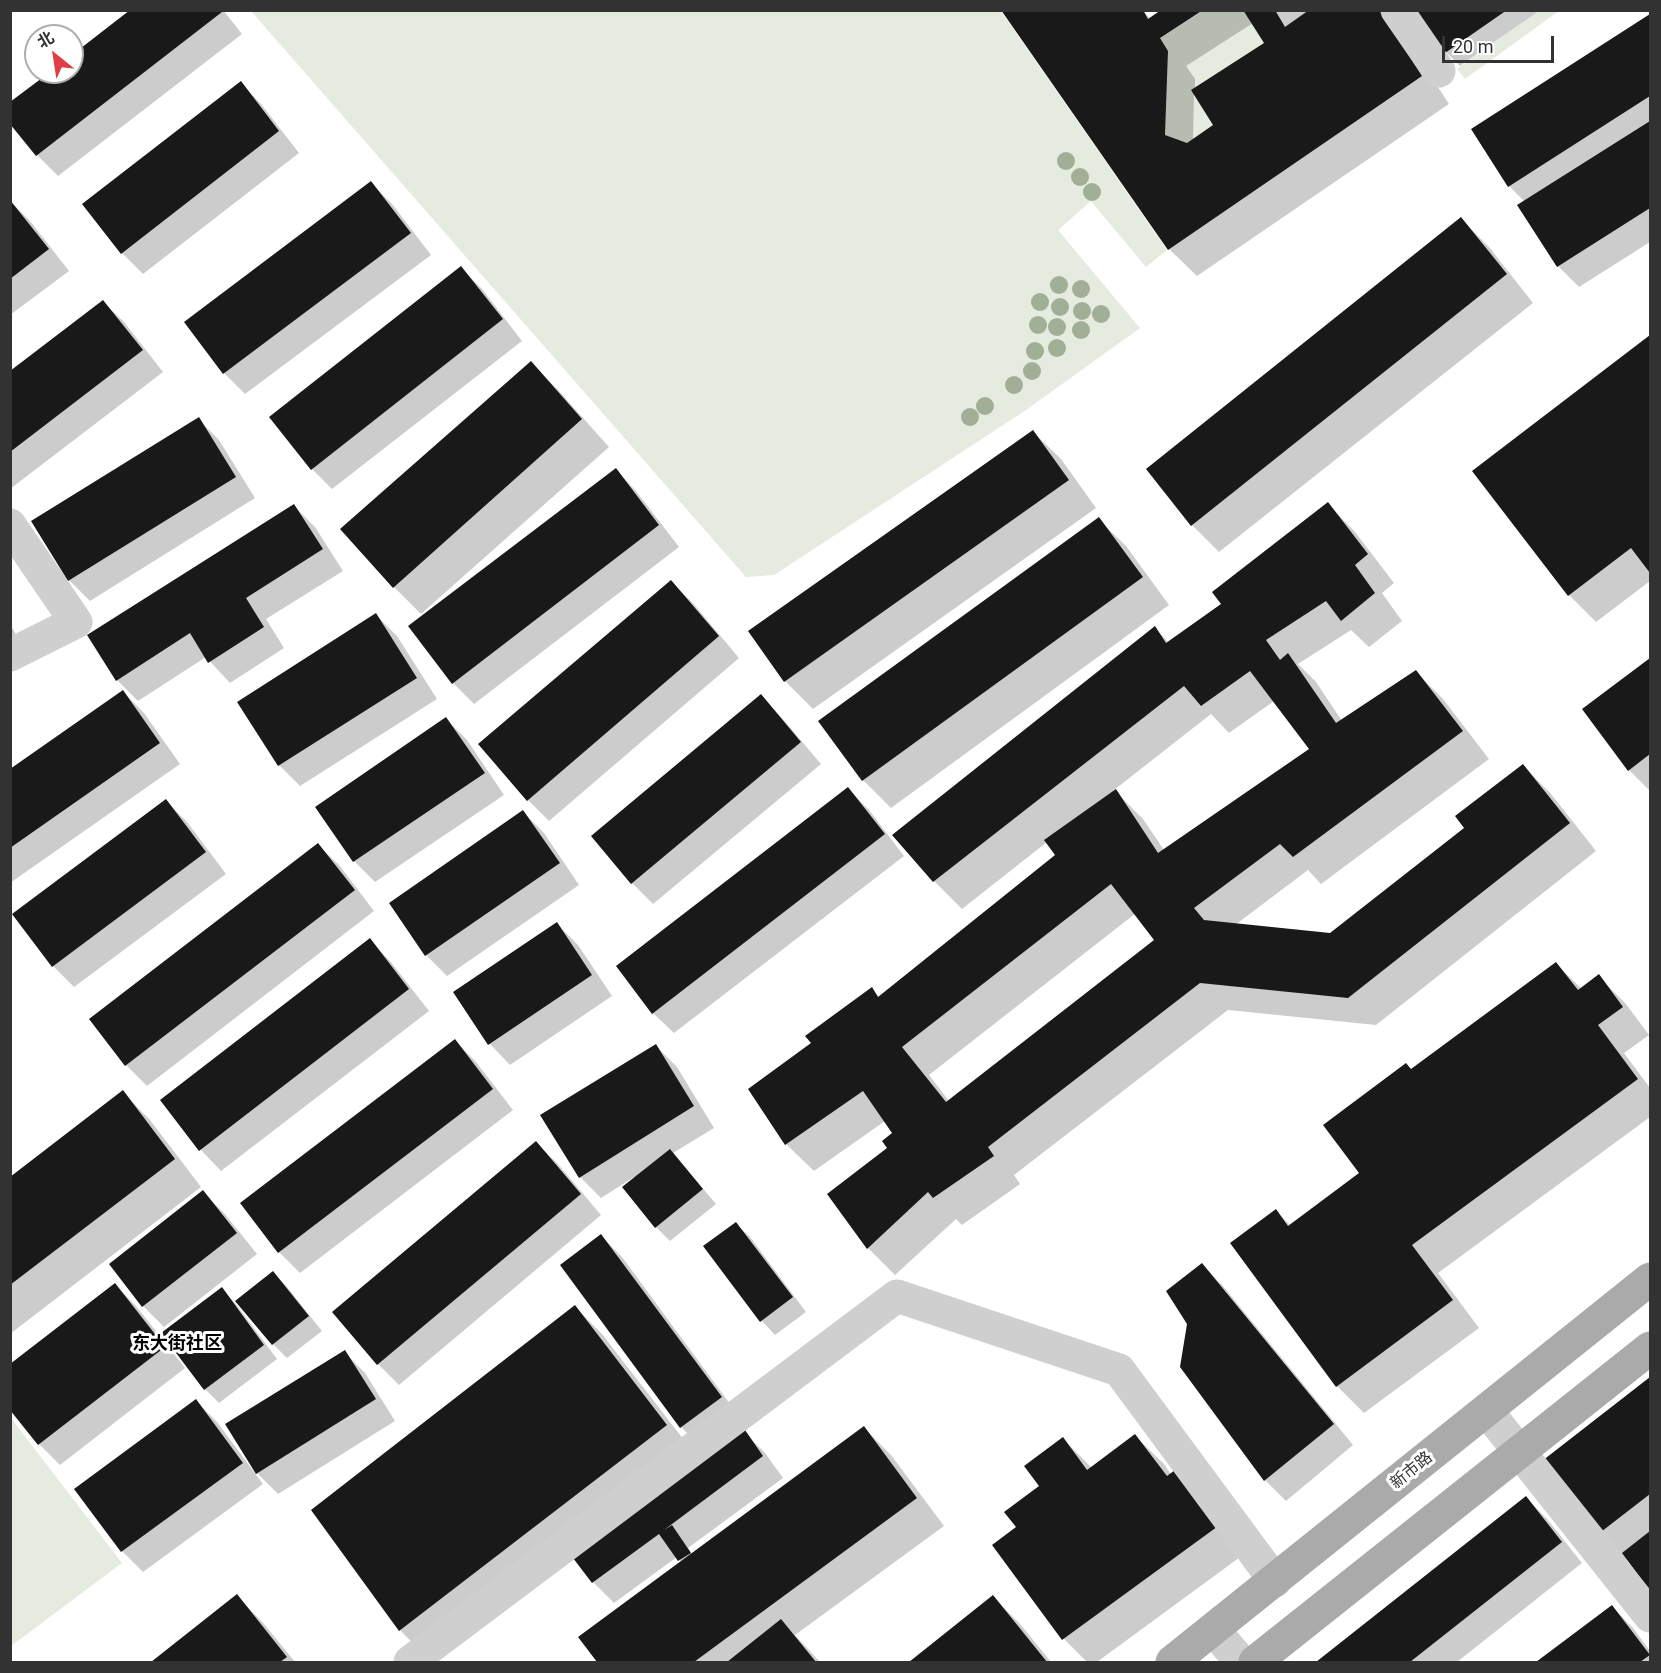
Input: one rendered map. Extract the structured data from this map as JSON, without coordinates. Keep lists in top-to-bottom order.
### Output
{
  "streets": {
    "main road": ["新市路"]
  },
  "districts": ["东大街社区"],
  "scale_bar": "20 m",
  "north": "top left"
}
